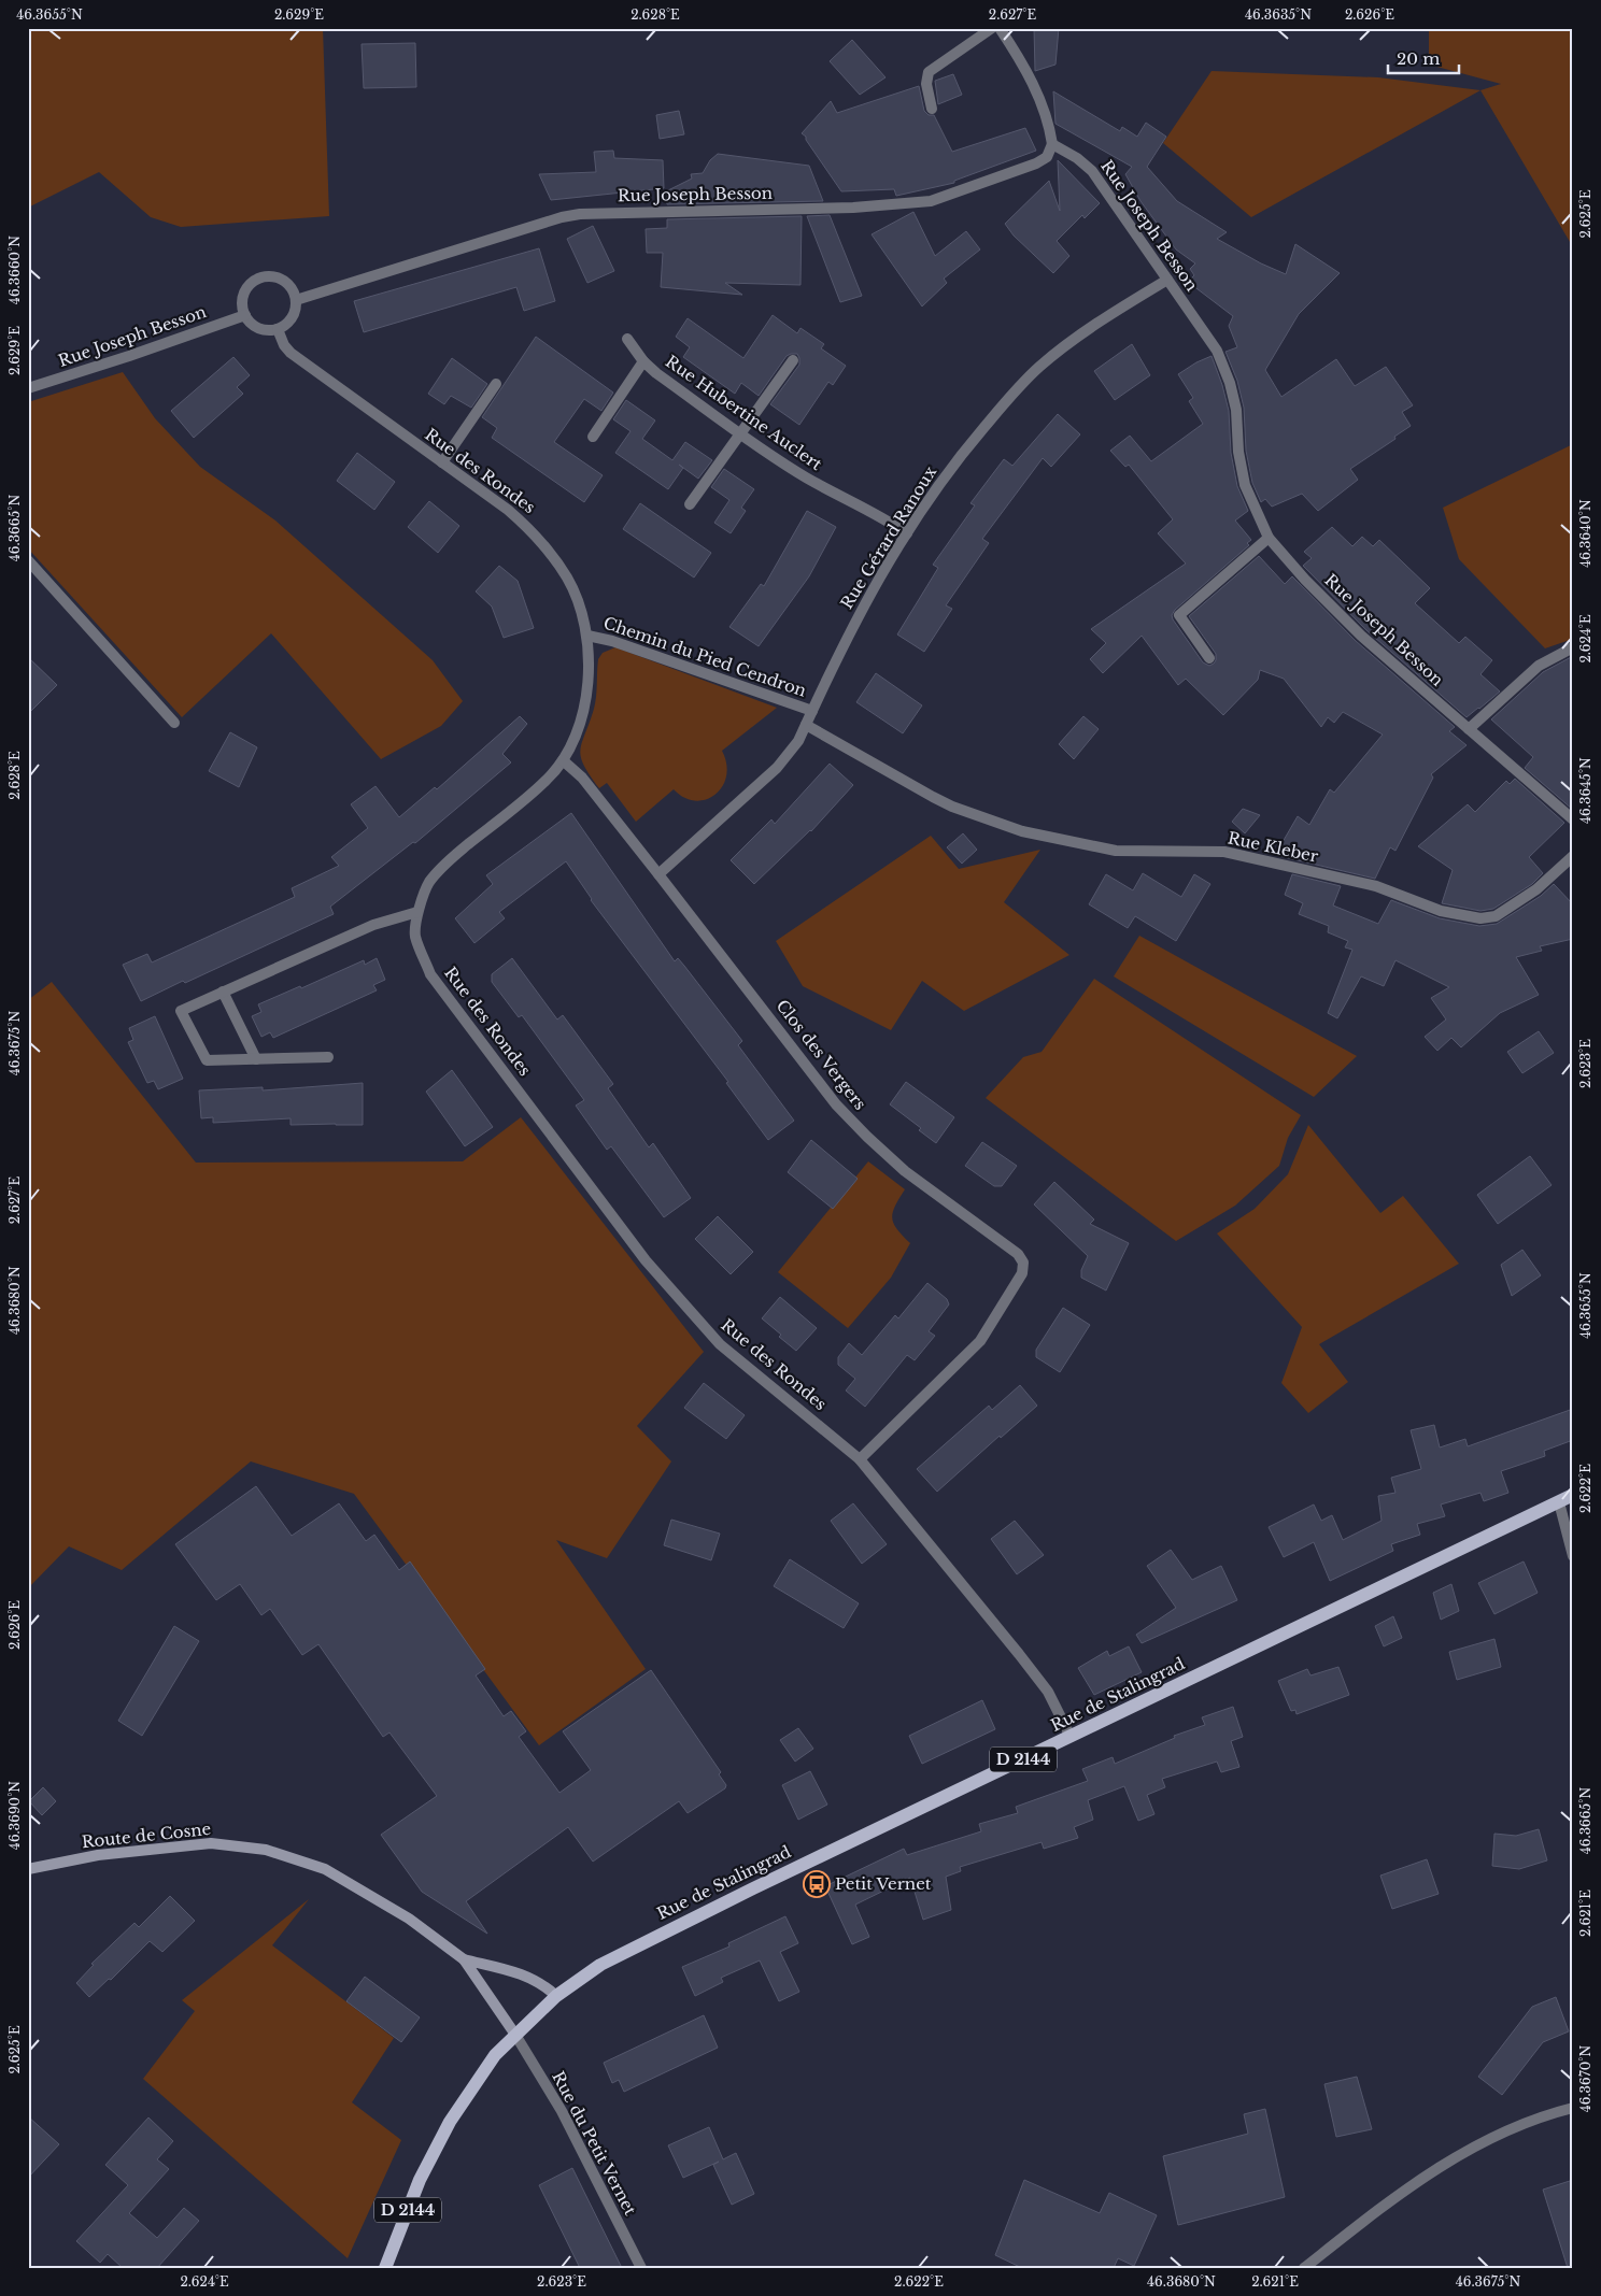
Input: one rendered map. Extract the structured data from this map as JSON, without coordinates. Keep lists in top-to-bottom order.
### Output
{
  "streets": {
    "main road": ["Rue de Stalingrad", "D 2144", "Route de Cosne"],
    "street": [
      "Rue Joseph Besson",
      "Rue Hubertine Auclert",
      "Rue des Rondes",
      "Rue Gérard Ranoux",
      "Chemin du Pied Cendron",
      "Rue Kleber",
      "Clos des Vergers",
      "Rue du Petit Vernet"
    ]
  },
  "crossings": [
    ["Rue Joseph Besson", "Rue des Rondes"],
    ["Rue Joseph Besson", "Rue Gérard Ranoux"],
    ["Rue Hubertine Auclert", "Rue Gérard Ranoux"],
    ["Rue des Rondes", "Chemin du Pied Cendron"],
    ["Rue des Rondes", "Clos des Vergers"],
    ["Rue des Rondes", "Rue de Stalingrad"],
    ["Rue Gérard Ranoux", "Chemin du Pied Cendron"],
    ["Rue Gérard Ranoux", "Clos des Vergers"],
    ["Chemin du Pied Cendron", "Rue Kleber"],
    ["Rue de Stalingrad", "Route de Cosne"],
    ["Rue de Stalingrad", "Rue du Petit Vernet"],
    ["Route de Cosne", "Rue du Petit Vernet"]
  ],
  "places": {
    "bus stop": ["Petit Vernet"]
  },
  "scale_bar": "20 m",
  "coordinates": [
    "46.3655°N",
    "2.629°E",
    "2.628°E",
    "2.627°E",
    "46.3635°N",
    "2.626°E",
    "2.625°E",
    "46.3660°N",
    "46.3665°N",
    "46.3640°N",
    "2.624°E",
    "46.3645°N",
    "46.3675°N",
    "2.623°E",
    "46.3680°N",
    "2.622°E",
    "46.3690°N",
    "2.621°E",
    "46.3670°N"
  ]
}
